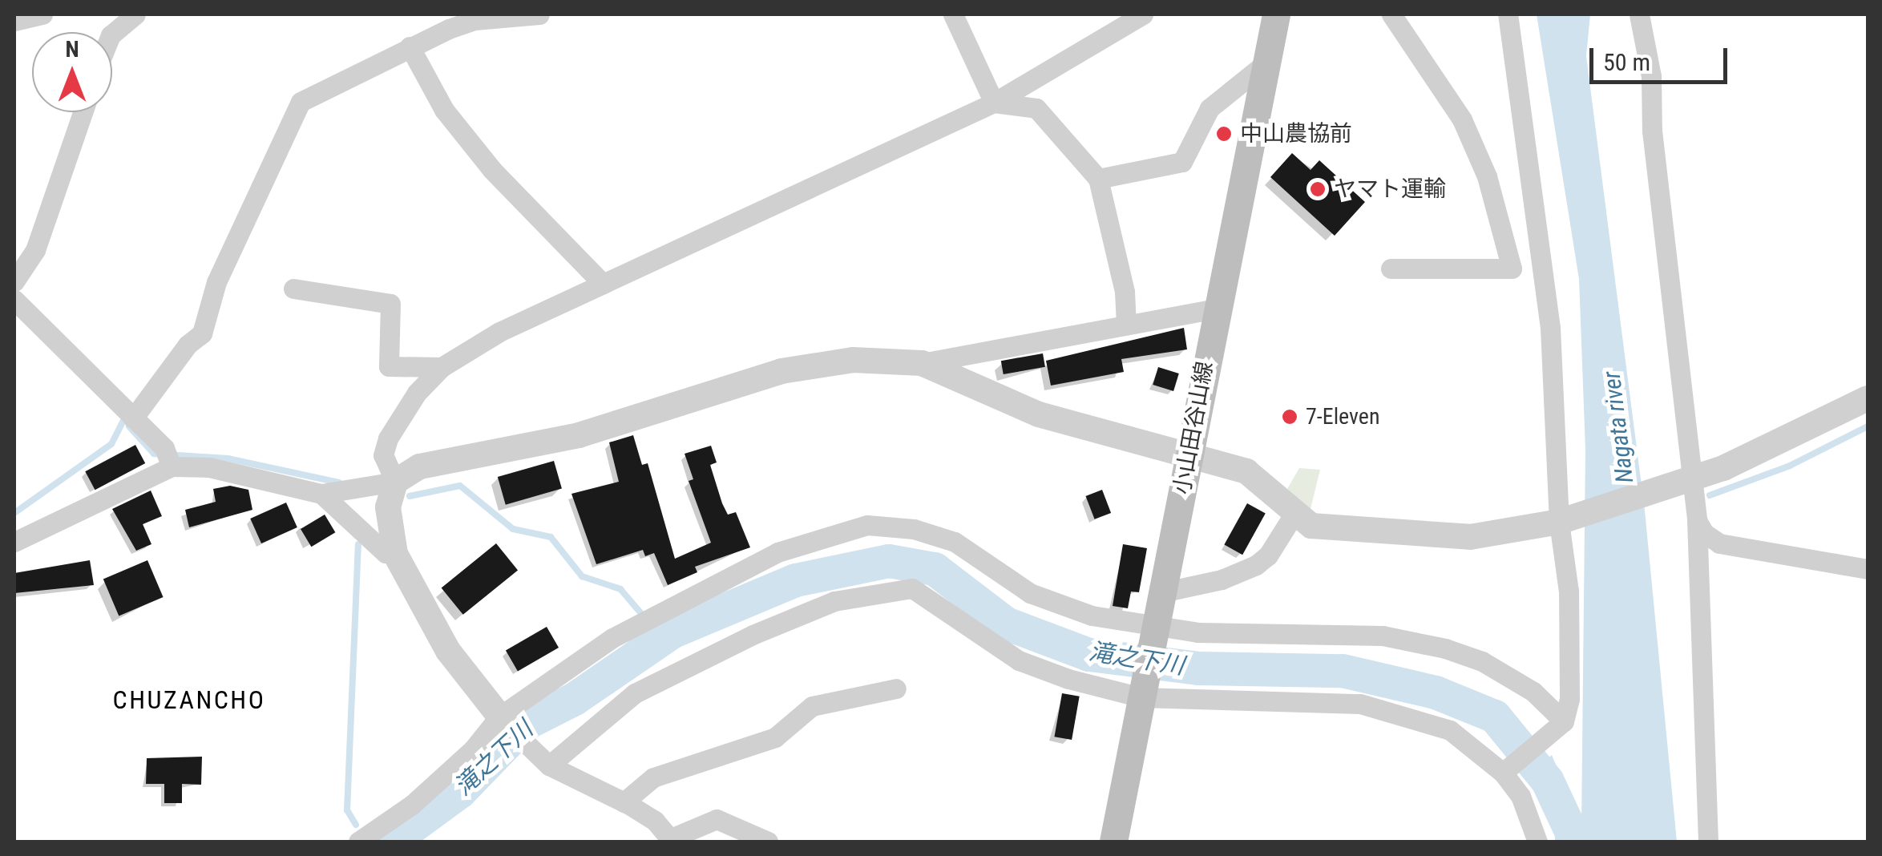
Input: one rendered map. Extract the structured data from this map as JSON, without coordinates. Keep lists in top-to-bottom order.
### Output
{
  "streets": {
    "main road": ["小山田谷山線"]
  },
  "districts": ["CHUZANCHO"],
  "water": ["Nagata river", "滝之下川"],
  "places": ["中山農協前", "ヤマト運輸", "7-Eleven"],
  "scale_bar": "50 m",
  "north": "top"
}
